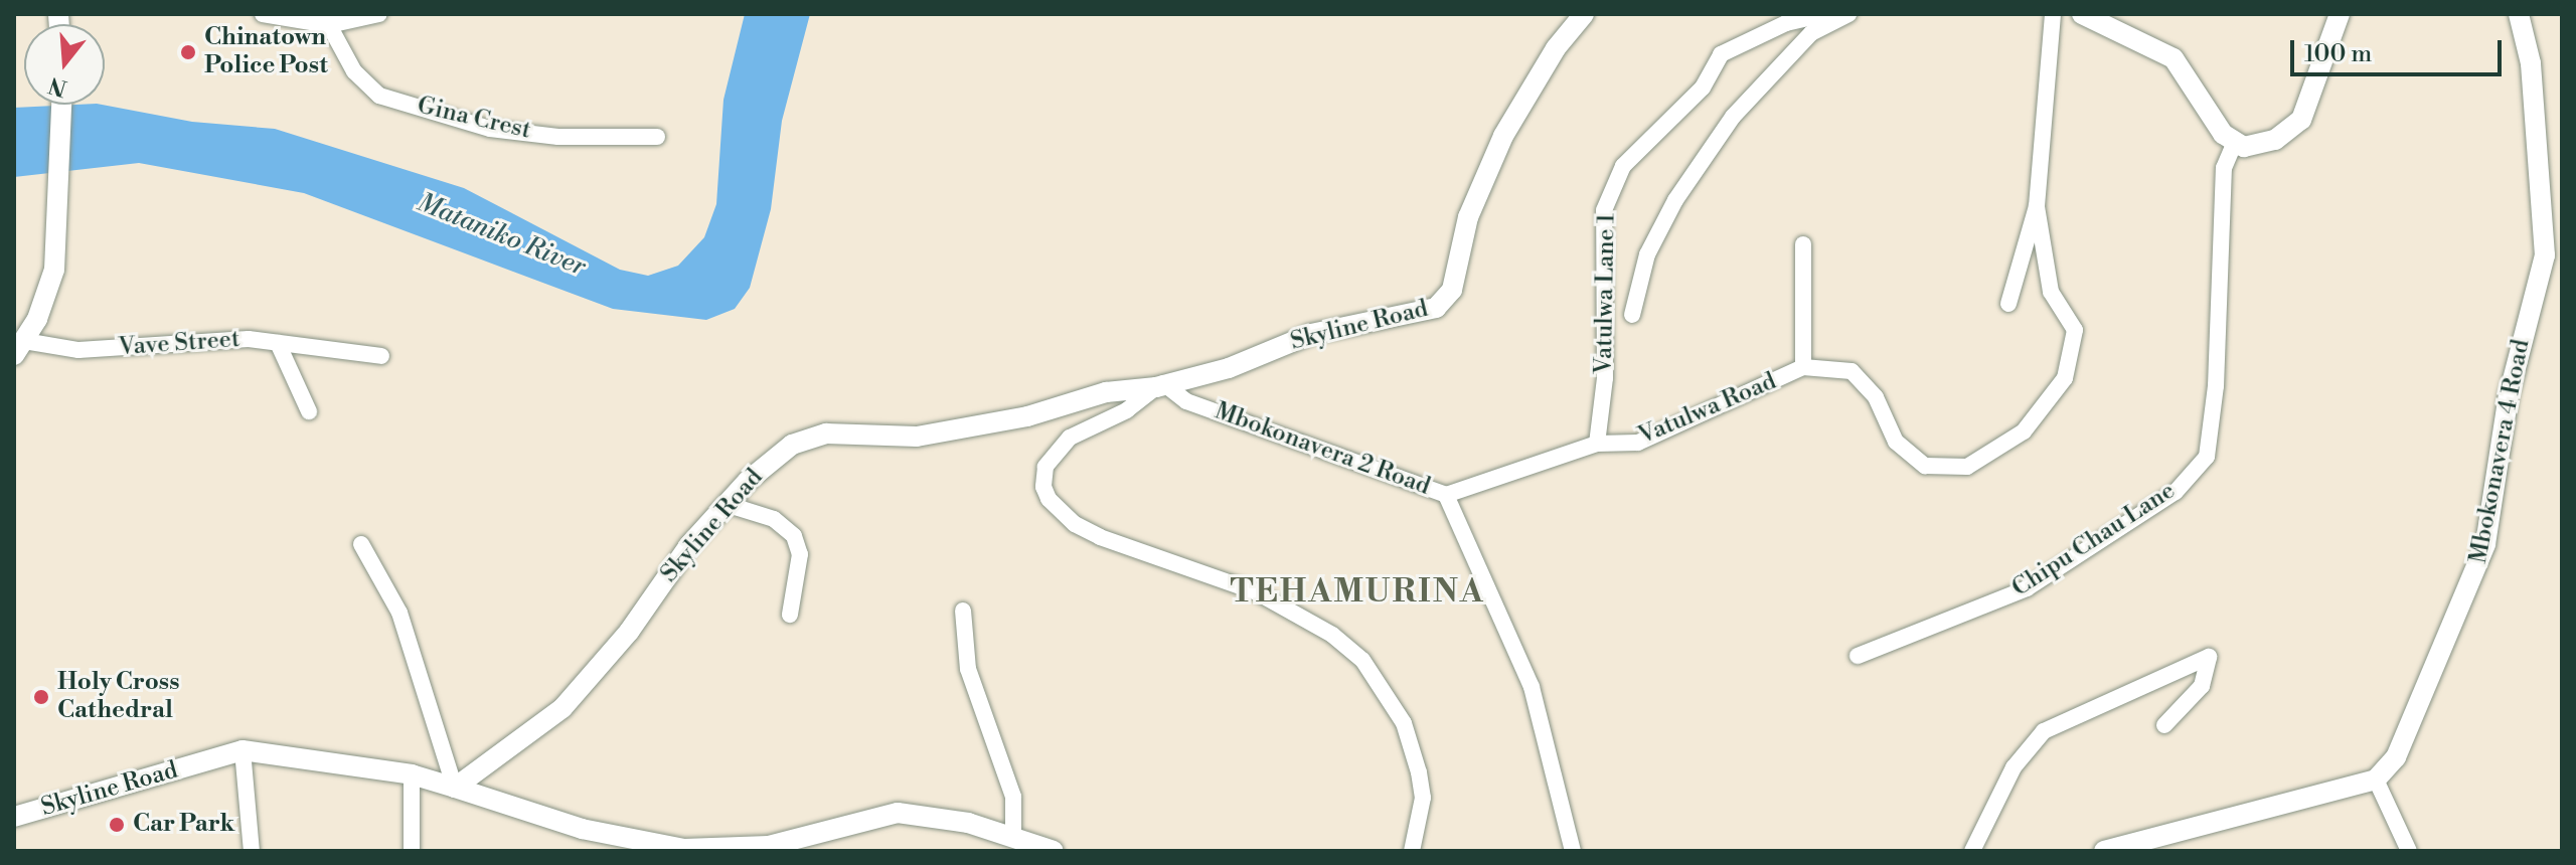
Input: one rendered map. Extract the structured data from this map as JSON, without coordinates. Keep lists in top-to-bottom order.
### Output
{
  "streets": {
    "street": [
      "Gina Crest",
      "Vatulwa Lane 1",
      "Skyline Road",
      "Vave Street",
      "Vatulwa Road",
      "Mbokonavera 2 Road",
      "Mbokonavera 4 Road",
      "Chipu Chau Lane"
    ]
  },
  "crossings": [
    ["Vatulwa Lane 1", "Vatulwa Road"],
    ["Skyline Road", "Mbokonavera 2 Road"],
    ["Vatulwa Road", "Mbokonavera 2 Road"]
  ],
  "districts": ["TEHAMURINA"],
  "water": ["Mataniko River"],
  "places": ["Chinatown Police Post", "Holy Cross Cathedral", "Car Park"],
  "scale_bar": "100 m",
  "north": "bottom"
}
